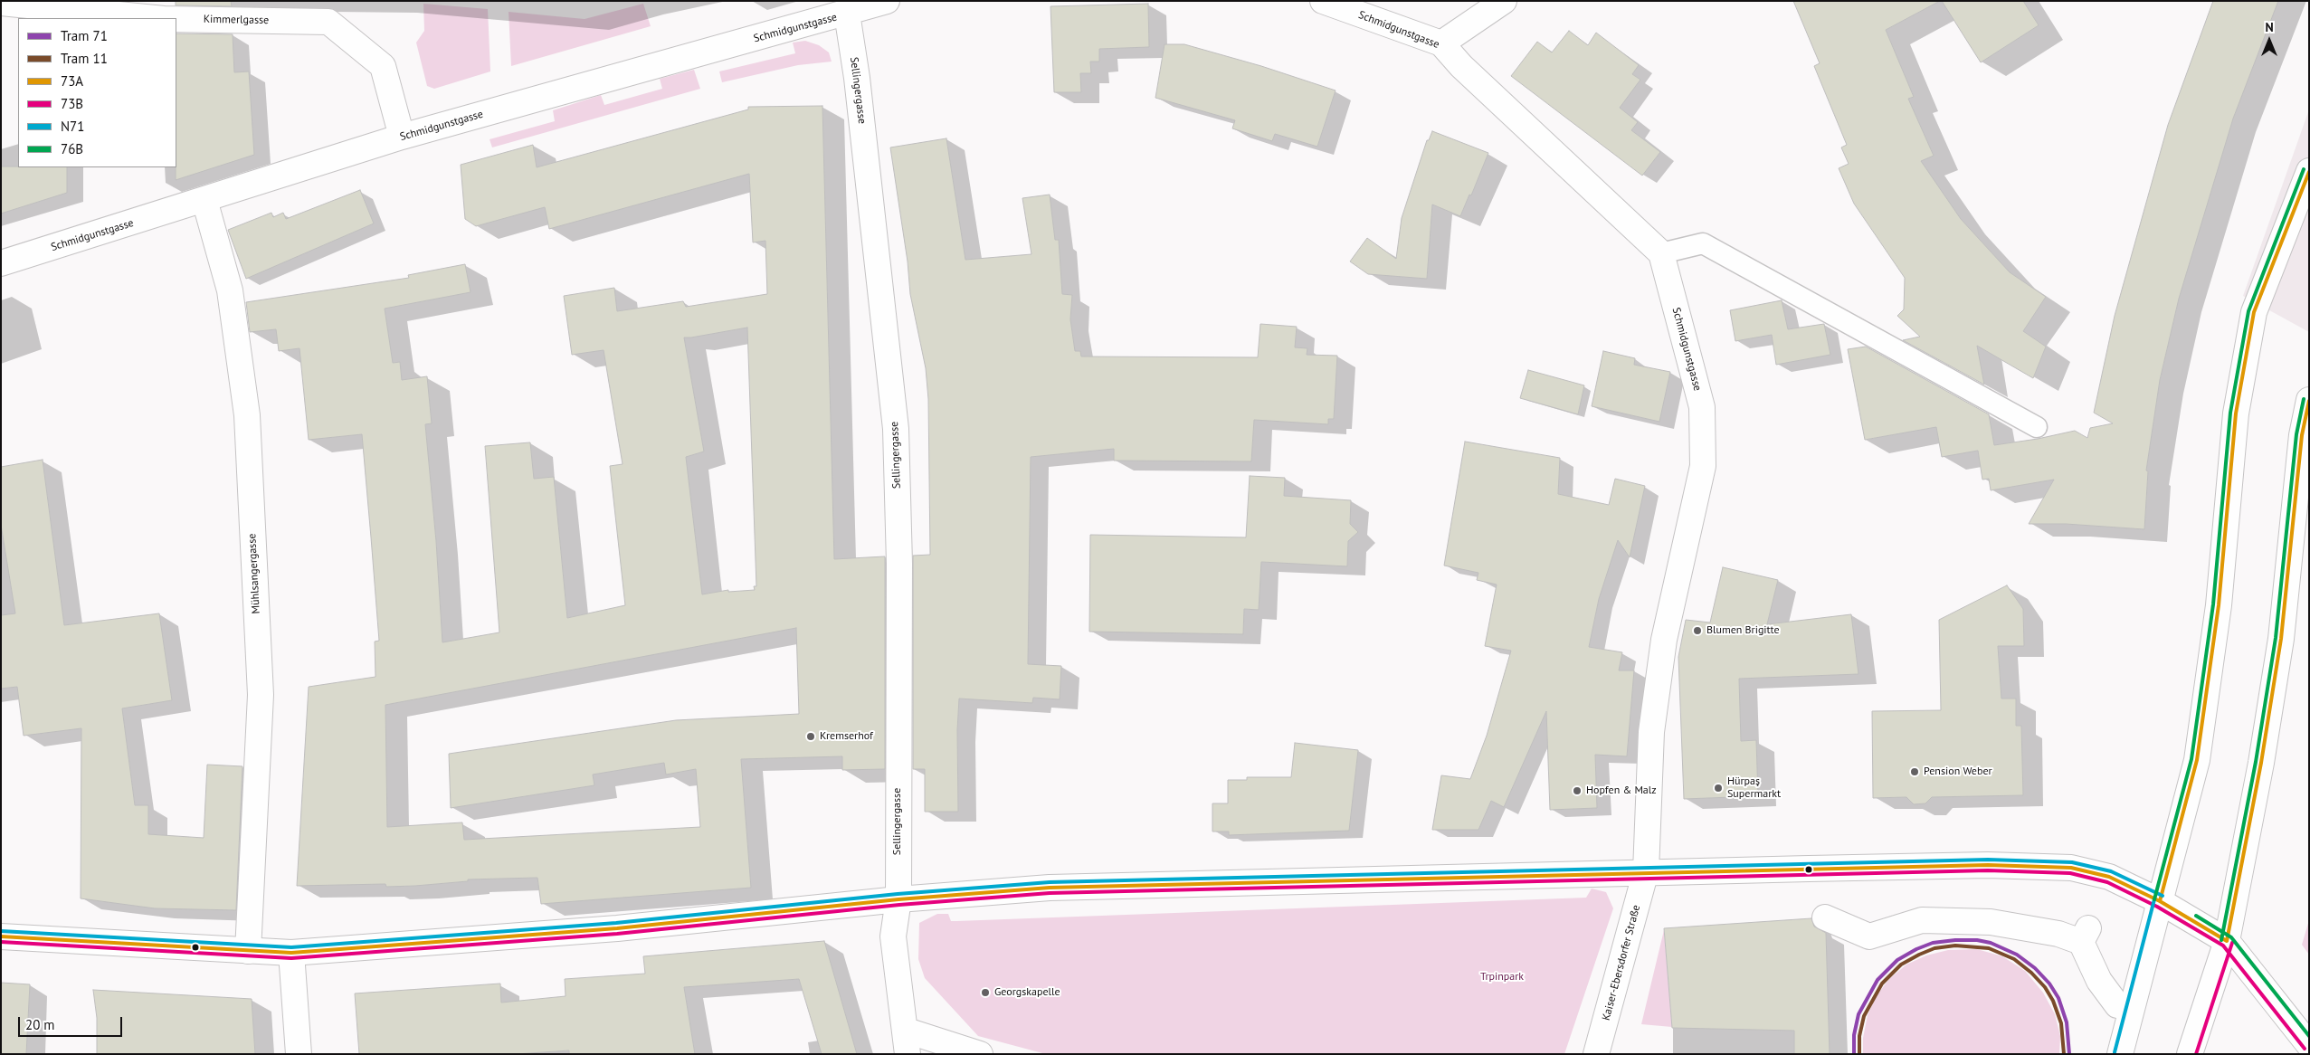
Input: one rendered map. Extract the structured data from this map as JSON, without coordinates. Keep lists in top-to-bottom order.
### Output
{
  "streets": {
    "street": [
      "Kimmerlgasse",
      "Schmidgunstgasse",
      "Sellingergasse",
      "Mühlsangergasse",
      "Kaiser-Ebersdorfer Straße"
    ]
  },
  "crossings": [
    ["Kimmerlgasse", "Schmidgunstgasse"],
    ["Schmidgunstgasse", "Sellingergasse"],
    ["Schmidgunstgasse", "Mühlsangergasse"],
    ["Schmidgunstgasse", "Kaiser-Ebersdorfer Straße"]
  ],
  "parks": ["Trpinpark"],
  "places": [
    "Blumen Brigitte",
    "Kremserhof",
    "Pension Weber",
    "Hürpaş Supermarkt",
    "Hopfen & Malz",
    "Georgskapelle"
  ],
  "lines": [
    "transit line 76B",
    "transit line 73A",
    "transit line N71",
    "transit line 73B",
    "tram line 71",
    "tram line 11"
  ],
  "legend": [
    "Tram 71",
    "Tram 11",
    "73A",
    "73B",
    "N71",
    "76B"
  ],
  "scale_bar": "20 m",
  "north": "top"
}
